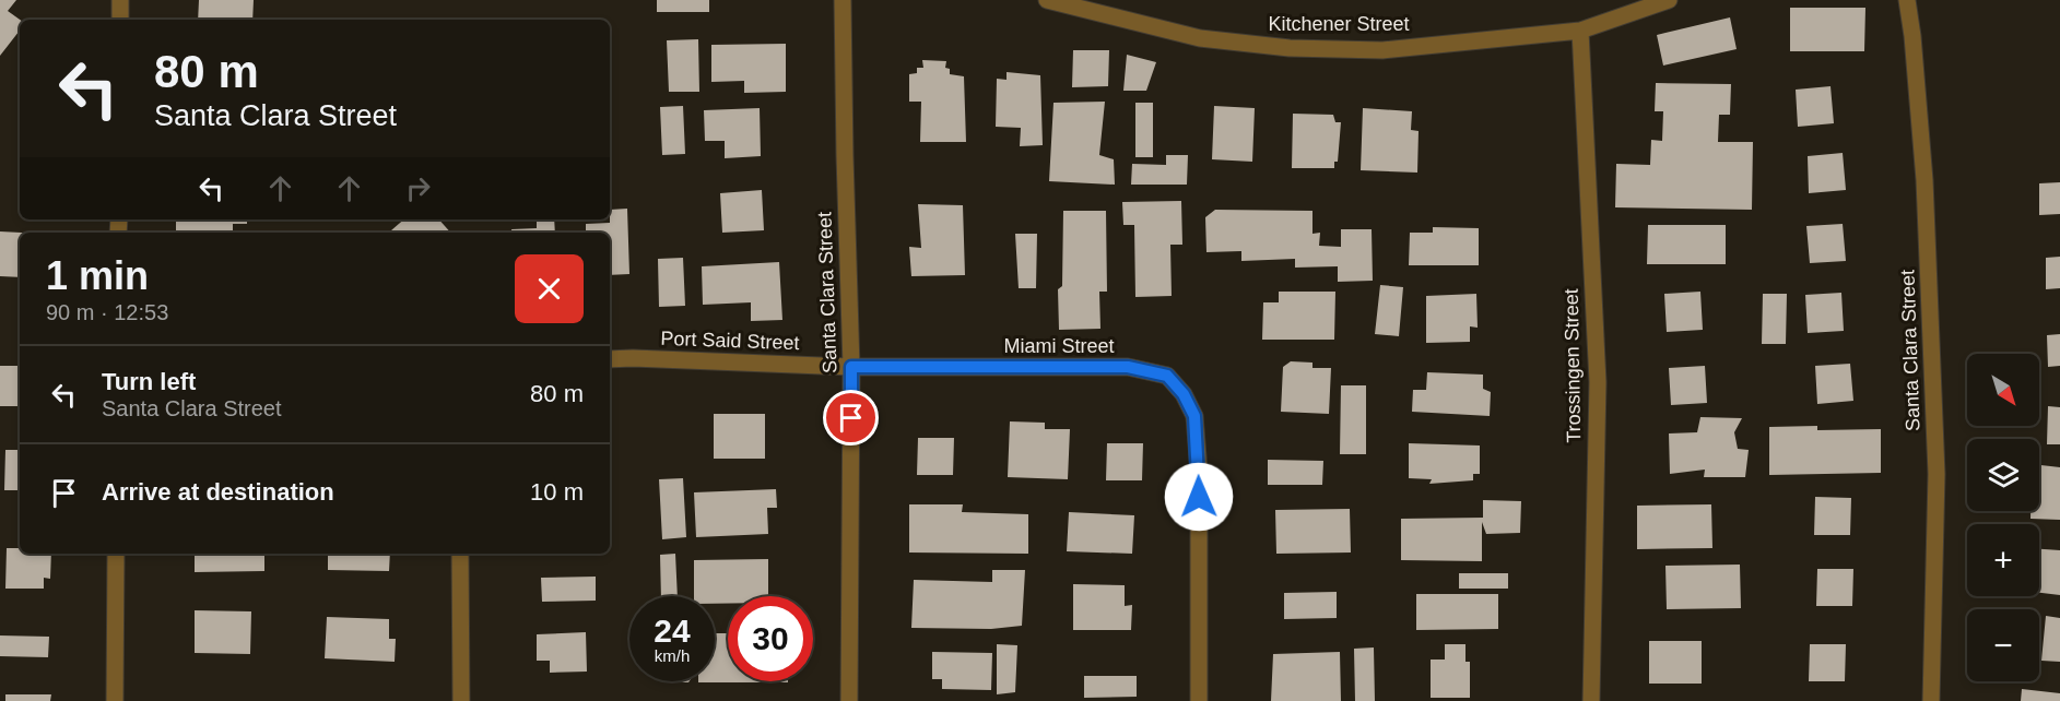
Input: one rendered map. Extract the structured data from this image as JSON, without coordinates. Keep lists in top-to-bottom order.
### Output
{
  "streets": {
    "street": [
      "Kitchener Street",
      "Santa Clara Street",
      "Port Said Street",
      "Miami Street",
      "Trossingen Street"
    ]
  },
  "crossings": [
    ["Kitchener Street", "Trossingen Street"],
    ["Santa Clara Street", "Port Said Street"],
    ["Santa Clara Street", "Miami Street"],
    ["Port Said Street", "Miami Street"]
  ],
  "north": "bottom right",
  "page": {
    "turn": ["80 m", "Santa Clara Street"],
    "heading": ["1 min", "90 m · 12:53"],
    "list": [
      {
        "name": "Turn left",
        "note": "Santa Clara Street",
        "value": "80 m"
      },
      {
        "name": "Arrive at destination",
        "value": "10 m"
      }
    ],
    "map_buttons": ["+", "−"],
    "speed": "24 km/h",
    "limit": "30"
  }
}
